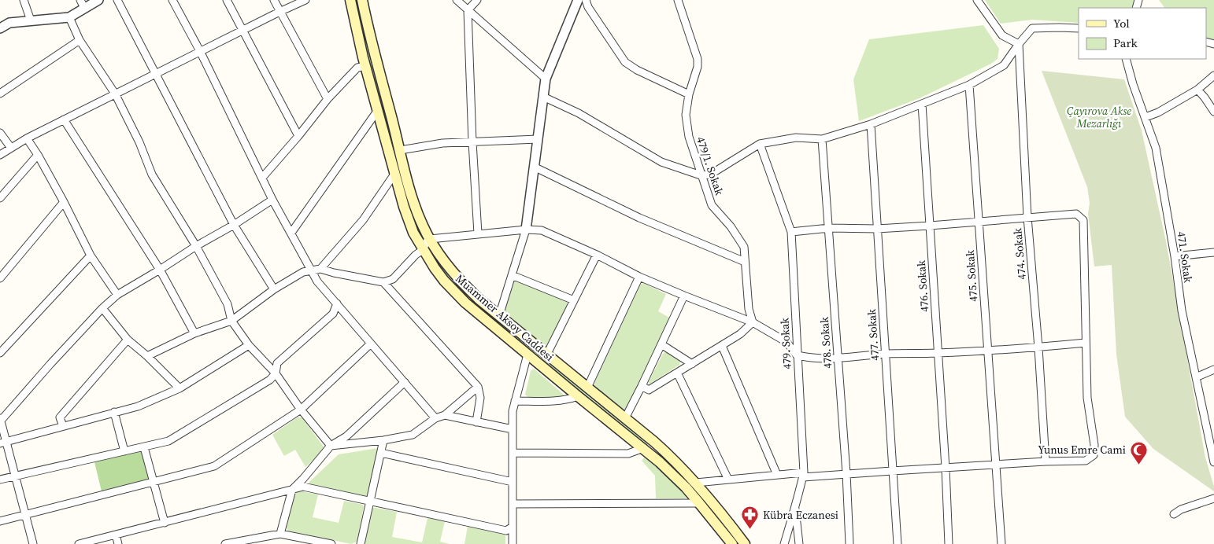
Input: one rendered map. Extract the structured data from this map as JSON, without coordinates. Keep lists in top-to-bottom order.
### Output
{
  "streets": {
    "main road": ["Muammer Aksoy Caddesi"],
    "street": [
      "479/1. Sokak",
      "474. Sokak",
      "471. Sokak",
      "475. Sokak",
      "476. Sokak",
      "477. Sokak",
      "478. Sokak",
      "479. Sokak"
    ]
  },
  "parks": ["Çayırova Akse Mezarlığı"],
  "places": {
    "mosque": ["Yunus Emre Cami"],
    "pharmacy": ["Kübra Eczanesi"]
  },
  "legend": ["Yol", "Park"]
}
